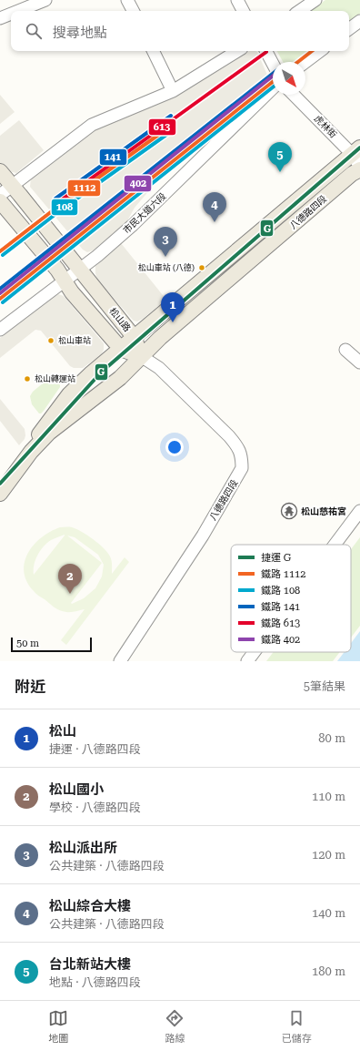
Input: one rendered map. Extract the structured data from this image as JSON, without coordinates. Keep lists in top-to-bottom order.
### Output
{
  "streets": {
    "main road": ["八德路四段", "松山路"],
    "street": ["虎林街", "市民大道六段"]
  },
  "crossings": [
    ["虎林街", "八德路四段"],
    ["八德路四段", "松山路"],
    ["市民大道六段", "松山路"]
  ],
  "places": {
    "other": ["松山車站 (八德)", "松山車站", "松山轉運站"],
    "temple": ["松山慈祐宮"]
  },
  "lines": [
    "rail line 1112",
    "rail line 613",
    "rail line 141",
    "rail line 402",
    "rail line 108",
    "metro line G"
  ],
  "legend": [
    "捷運 G",
    "鐵路 1112",
    "鐵路 108",
    "鐵路 141",
    "鐵路 613",
    "鐵路 402"
  ],
  "scale_bar": "50 m",
  "north": "bottom right",
  "page": {
    "search": "搜尋地點",
    "pins": [
      "5",
      "4",
      "3",
      "1",
      "2"
    ],
    "scale": "50 m",
    "heading": ["附近", "5筆結果"],
    "list": [
      {
        "mark": "1",
        "name": "松山",
        "note": "捷運 · 八德路四段",
        "value": "80 m"
      },
      {
        "mark": "2",
        "name": "松山國小",
        "note": "學校 · 八德路四段",
        "value": "110 m"
      },
      {
        "mark": "3",
        "name": "松山派出所",
        "note": "公共建築 · 八德路四段",
        "value": "120 m"
      },
      {
        "mark": "4",
        "name": "松山綜合大樓",
        "note": "公共建築 · 八德路四段",
        "value": "140 m"
      },
      {
        "mark": "5",
        "name": "台北新站大樓",
        "note": "地點 · 八德路四段",
        "value": "180 m"
      }
    ],
    "nav": ["地圖", "路線", "已儲存"]
  }
}
